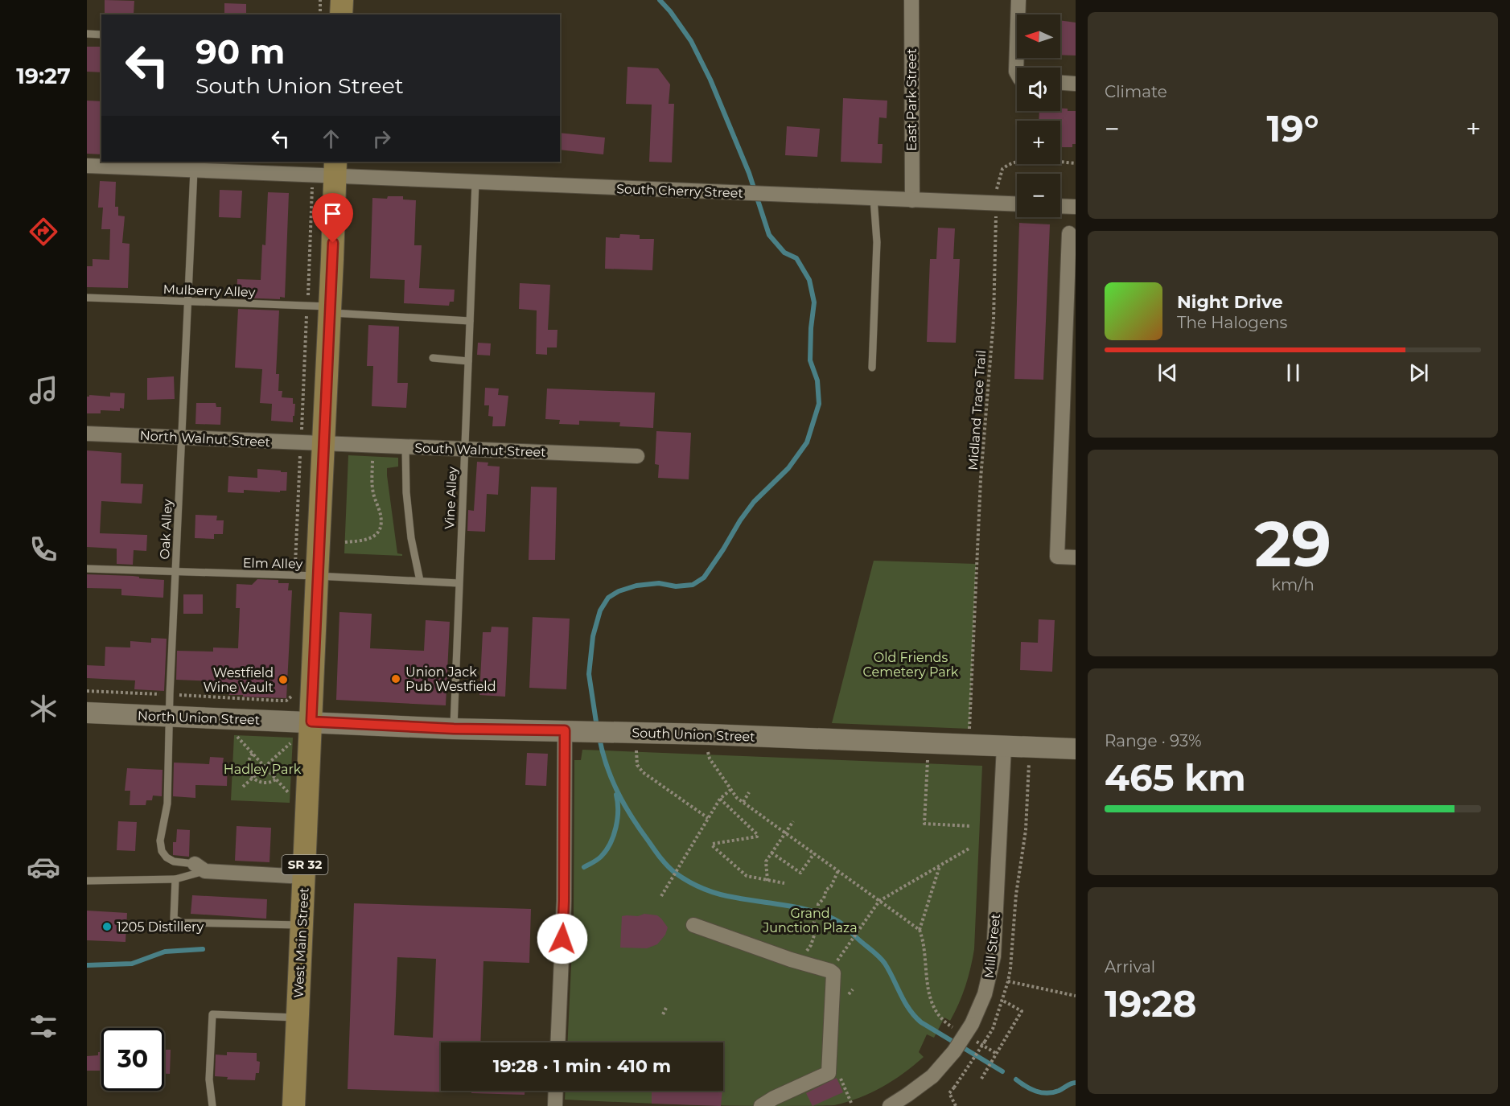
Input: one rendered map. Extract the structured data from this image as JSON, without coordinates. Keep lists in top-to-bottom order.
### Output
{
  "streets": {
    "main road": ["SR 32", "West Main Street"],
    "street": [
      "East Park Street",
      "South Cherry Street",
      "North Walnut Street",
      "South Walnut Street",
      "North Union Street",
      "South Union Street",
      "Mill Street"
    ],
    "lane": [
      "Mulberry Alley",
      "Vine Alley",
      "Oak Alley",
      "Elm Alley"
    ],
    "path": ["Midland Trace Trail"]
  },
  "crossings": [
    ["East Park Street", "South Cherry Street"],
    ["South Cherry Street", "Midland Trace Trail"],
    ["South Cherry Street", "Vine Alley"],
    ["South Cherry Street", "Oak Alley"],
    ["South Cherry Street", "SR 32"],
    ["Mulberry Alley", "Vine Alley"],
    ["Mulberry Alley", "Oak Alley"],
    ["Mulberry Alley", "SR 32"],
    ["North Walnut Street", "South Walnut Street"],
    ["North Walnut Street", "Oak Alley"],
    ["North Walnut Street", "SR 32"],
    ["South Walnut Street", "Vine Alley"],
    ["South Walnut Street", "SR 32"],
    ["Vine Alley", "Elm Alley"],
    ["Vine Alley", "South Union Street"],
    ["Oak Alley", "Elm Alley"],
    ["Oak Alley", "North Union Street"],
    ["Elm Alley", "SR 32"],
    ["North Union Street", "South Union Street"],
    ["North Union Street", "SR 32"],
    ["North Union Street", "West Main Street"],
    ["South Union Street", "SR 32"],
    ["South Union Street", "West Main Street"],
    ["South Union Street", "Mill Street"],
    ["SR 32", "West Main Street"]
  ],
  "parks": ["Old Friends Cemetery Park", "Hadley Park", "Grand Junction Plaza"],
  "places": ["Union Jack Pub Westfield", "Westfield Wine Vault", "1205 Distillery"],
  "north": "left",
  "page": {
    "tabs": "19:27",
    "tile": [
      "Climate",
      ["29", "km/h"],
      ["Range · 93%", "465 km"],
      ["Arrival", "19:28"]
    ],
    "map_buttons": ["+", "−"],
    "turn": ["90 m", "South Union Street"],
    "heat": ["−", "19°", "+"],
    "song": ["Night Drive", "The Halogens"],
    "limit": "30",
    "trip": "19:28 · 1 min · 410 m"
  }
}
